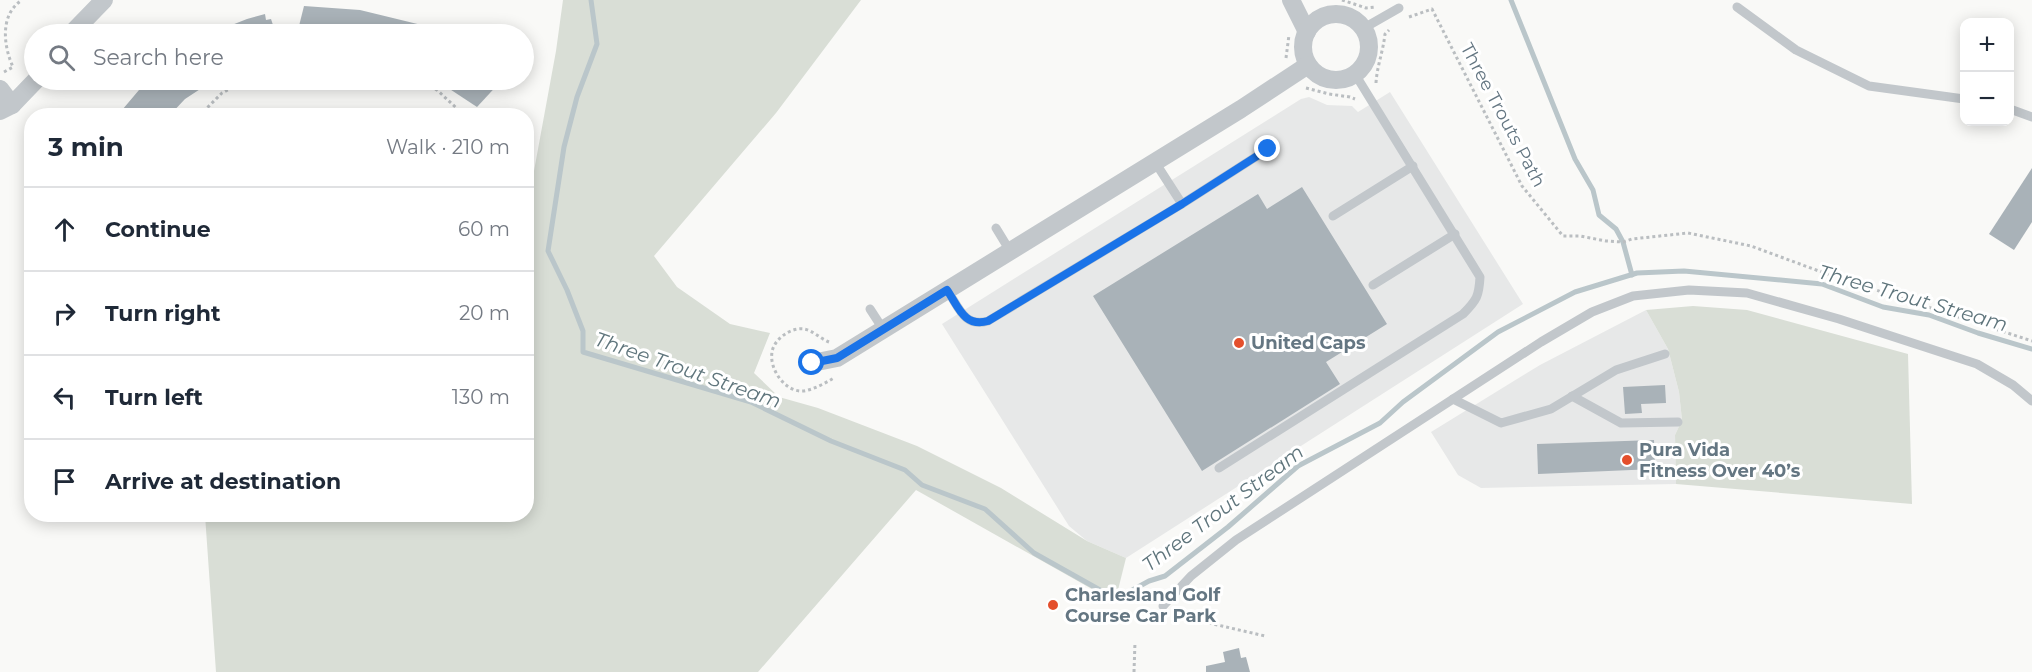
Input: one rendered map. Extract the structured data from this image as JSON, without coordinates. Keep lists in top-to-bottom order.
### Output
{
  "streets": {
    "path": ["Three Trouts Path"]
  },
  "water": ["Three Trout Stream"],
  "places": ["United Caps", "Pura Vida Fitness Over 40’s", "Charlesland Golf Course Car Park"],
  "page": {
    "map_buttons": ["+", "−"],
    "search": "Search here",
    "heading": ["3 min", "Walk · 210 m"],
    "list": [
      ["Continue", "60 m"],
      ["Turn right", "20 m"],
      ["Turn left", "130 m"],
      "Arrive at destination"
    ]
  }
}
